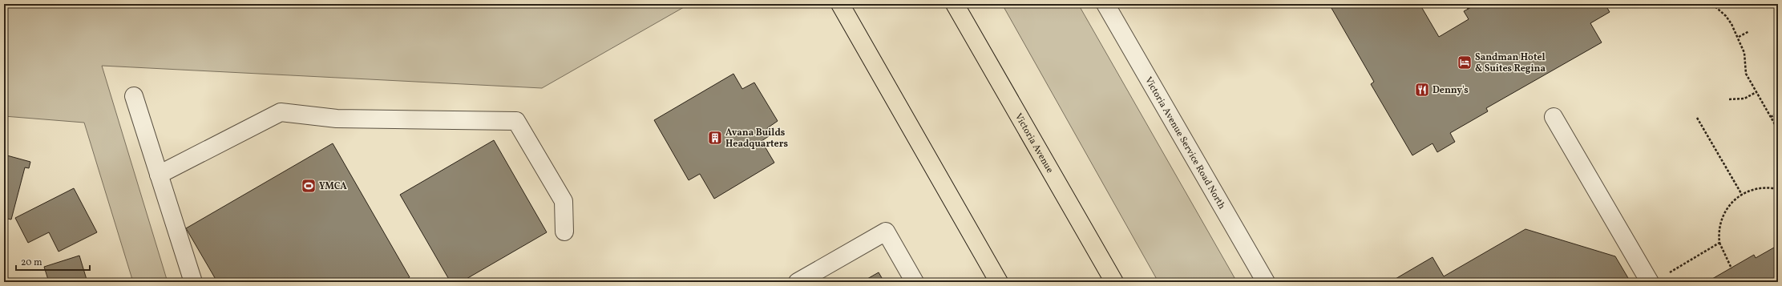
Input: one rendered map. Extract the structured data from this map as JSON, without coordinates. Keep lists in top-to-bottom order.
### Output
{
  "streets": {
    "highway": ["Victoria Avenue"],
    "street": ["Victoria Avenue Service Road North"]
  },
  "places": {
    "hotel": ["Sandman Hotel & Suites Regina"],
    "restaurant": ["Denny's"],
    "building": ["Avana Builds Headquarters"],
    "sports": ["YMCA"]
  },
  "scale_bar": "20 m"
}
